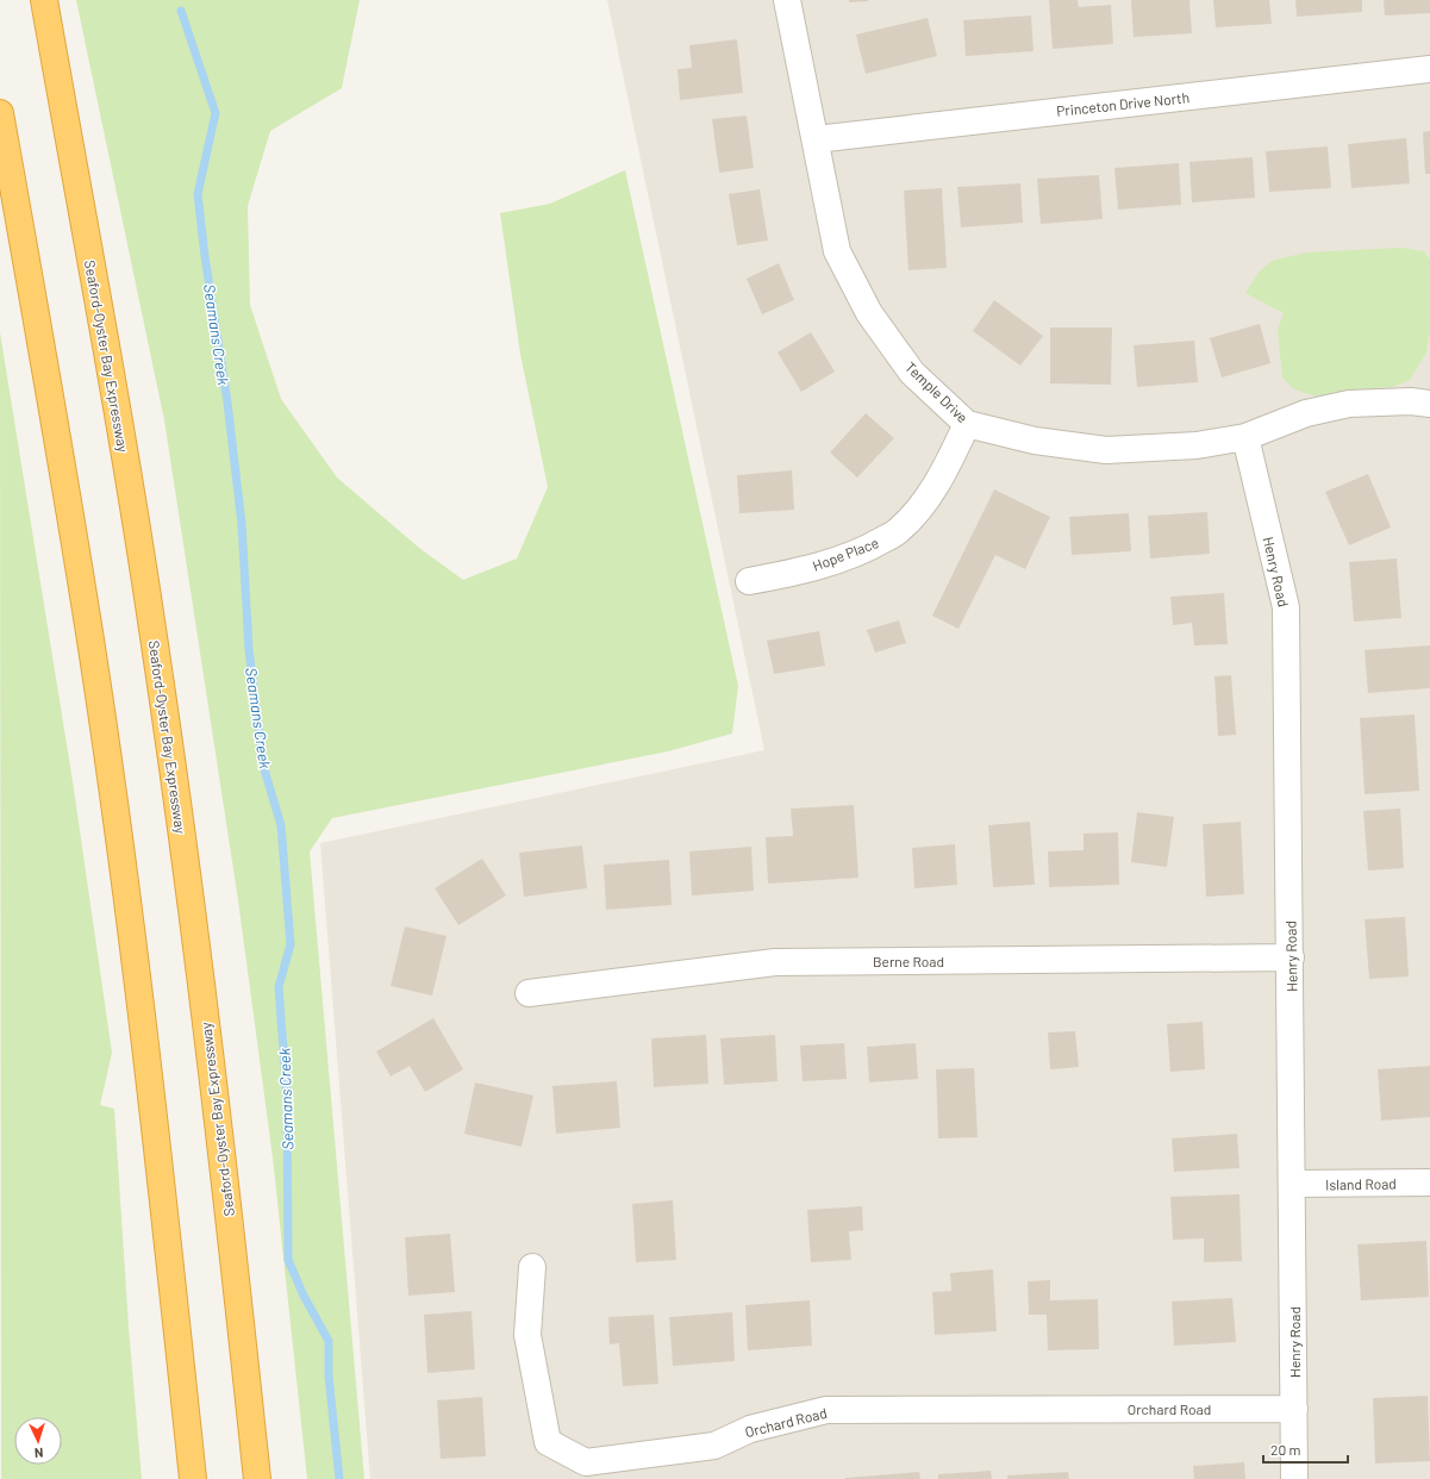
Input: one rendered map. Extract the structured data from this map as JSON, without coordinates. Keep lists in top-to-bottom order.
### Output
{
  "streets": {
    "highway": ["Seaford-Oyster Bay Expressway"],
    "street": [
      "Princeton Drive North",
      "Temple Drive",
      "Hope Place",
      "Henry Road",
      "Berne Road",
      "Island Road",
      "Orchard Road"
    ]
  },
  "crossings": [
    ["Princeton Drive North", "Temple Drive"],
    ["Temple Drive", "Hope Place"],
    ["Temple Drive", "Henry Road"],
    ["Henry Road", "Berne Road"],
    ["Henry Road", "Island Road"],
    ["Henry Road", "Orchard Road"]
  ],
  "water": ["Seamans Creek"],
  "scale_bar": "20 m",
  "north": "bottom"
}
